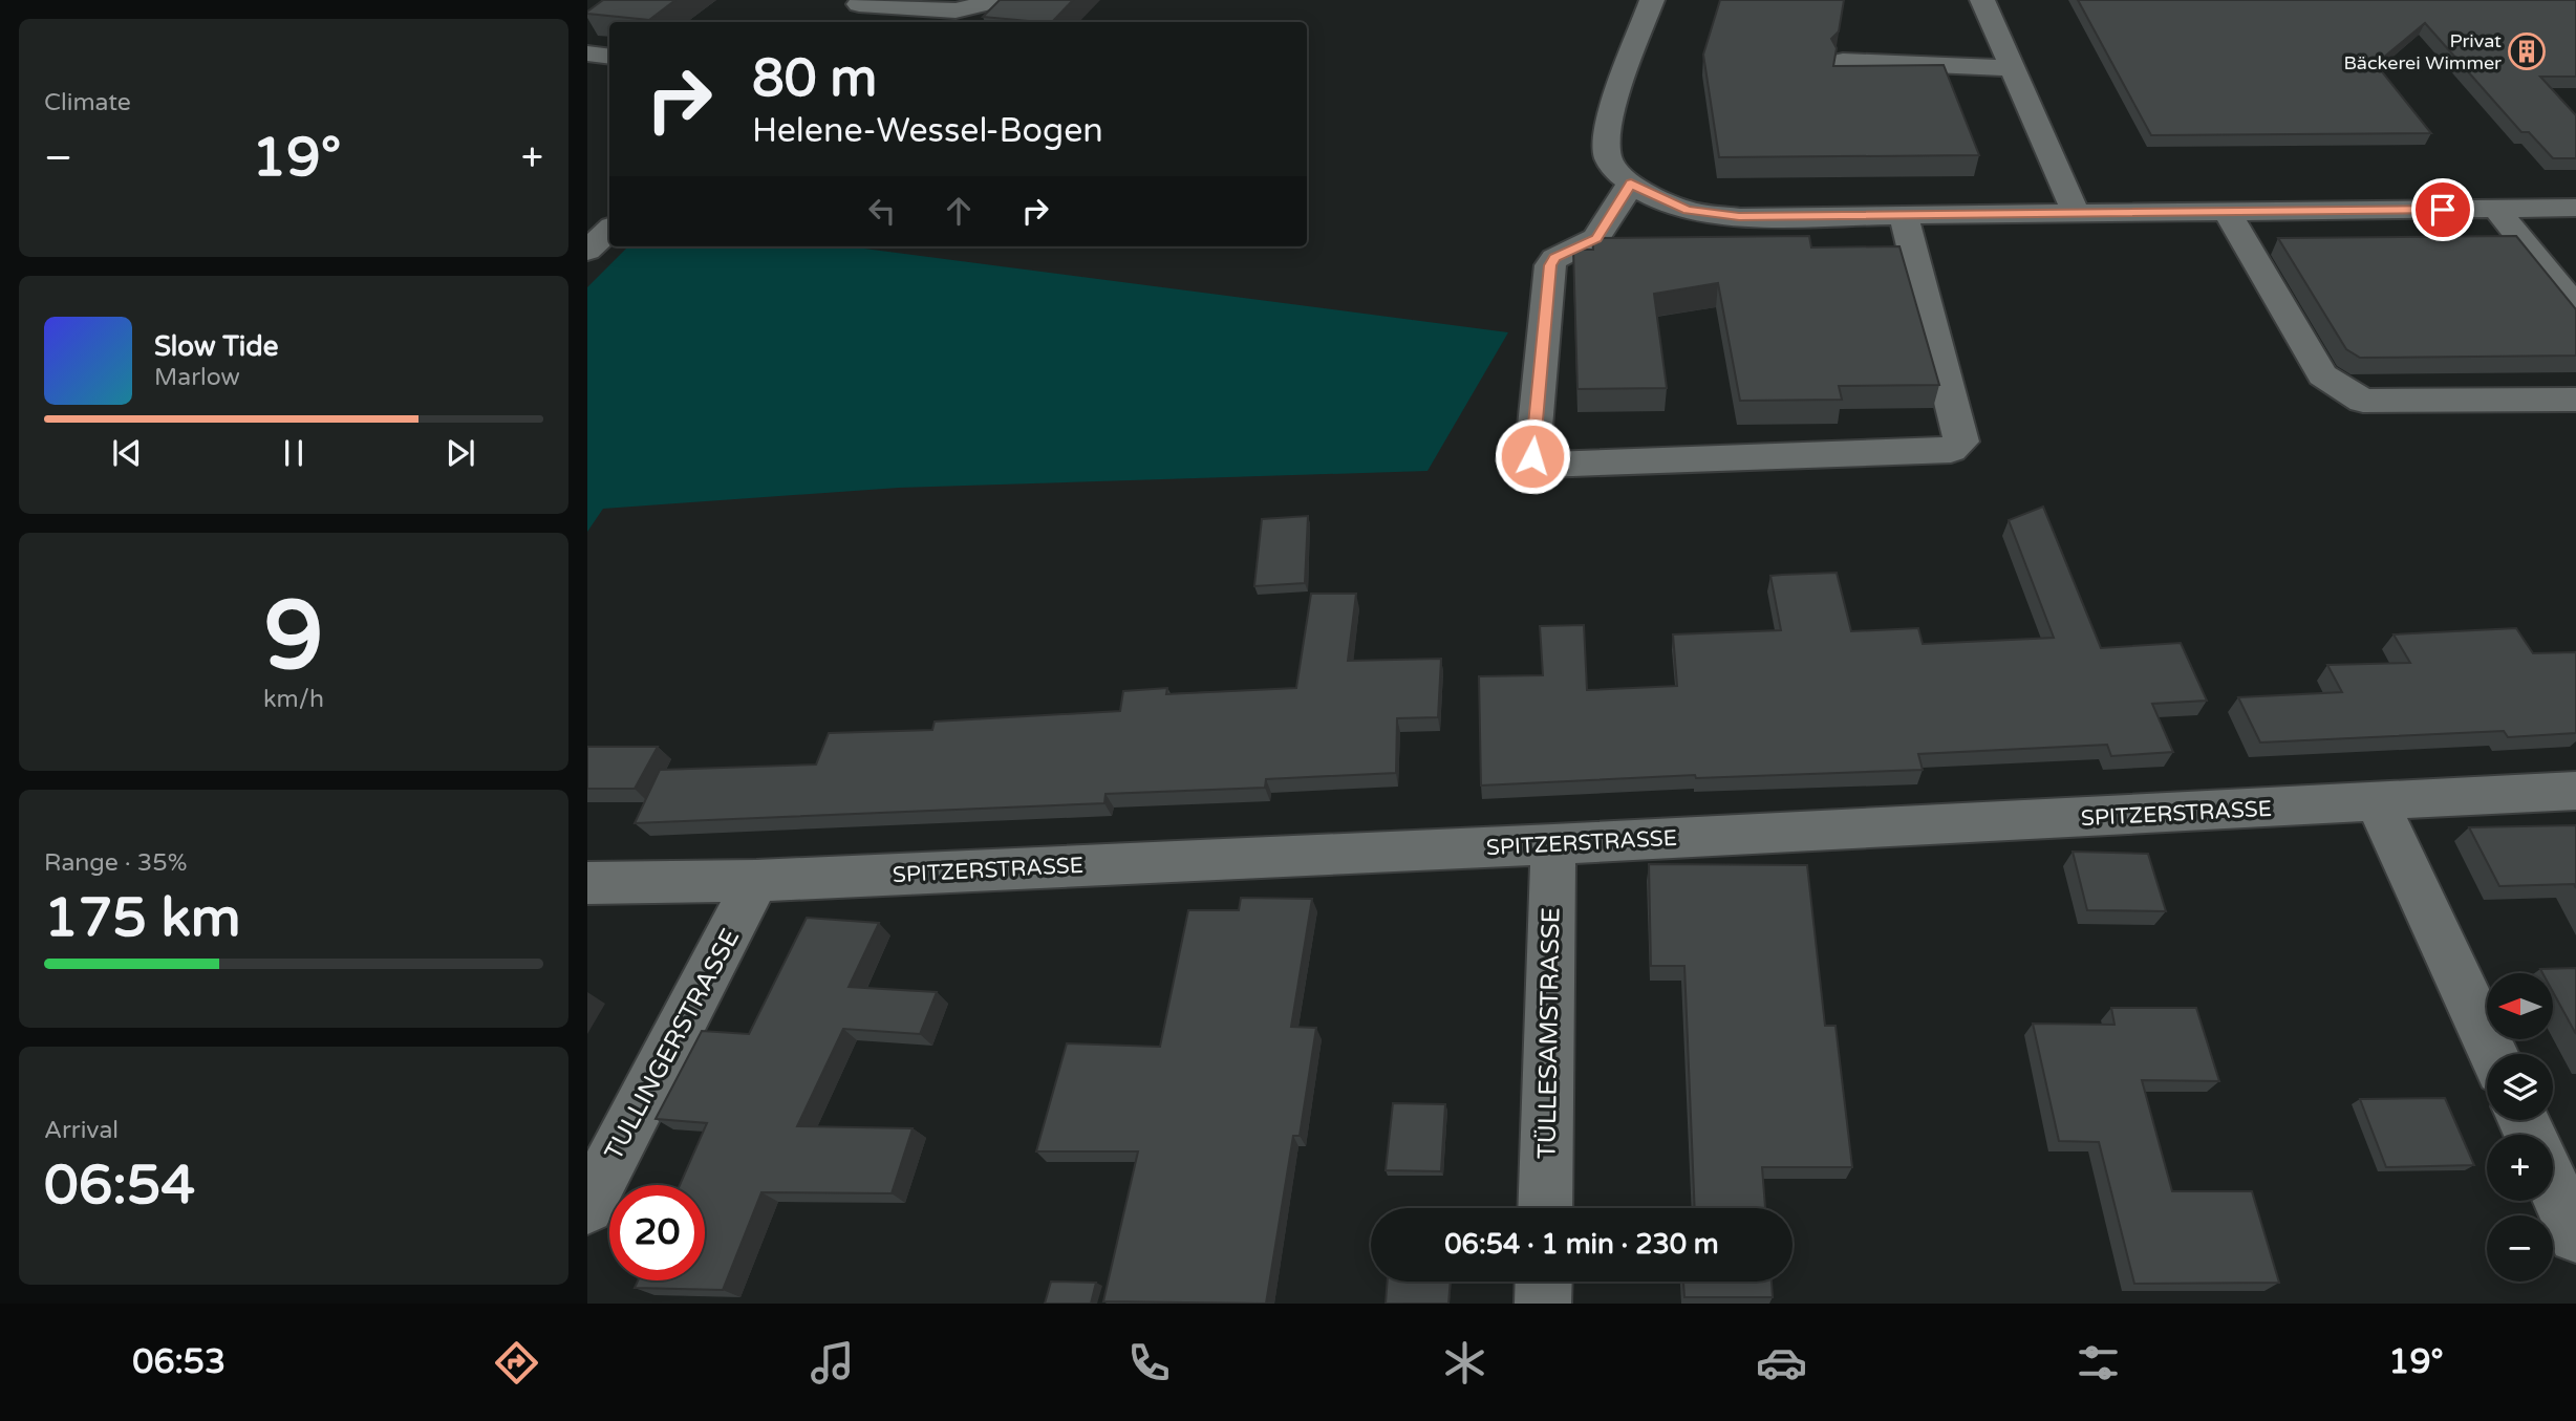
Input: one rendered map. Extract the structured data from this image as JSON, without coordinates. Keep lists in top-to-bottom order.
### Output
{
  "streets": {
    "street": ["SPITZERSTRASSE", "TÜLLESAMSTRASSE", "TULLINGERSTRASSE"]
  },
  "crossings": [
    ["SPITZERSTRASSE", "TÜLLESAMSTRASSE"],
    ["SPITZERSTRASSE", "TULLINGERSTRASSE"]
  ],
  "places": {
    "building": ["Privat Bäckerei Wimmer"]
  },
  "north": "left",
  "page": {
    "tile": [
      "Climate",
      ["9", "km/h"],
      ["Range · 35%", "175 km"],
      ["Arrival", "06:54"]
    ],
    "turn": ["80 m", "Helene-Wessel-Bogen"],
    "heat": ["−", "19°", "+"],
    "song": ["Slow Tide", "Marlow"],
    "map_buttons": ["+", "−"],
    "limit": "20",
    "trip": "06:54 · 1 min · 230 m",
    "tabs": ["06:53", "19°"]
  }
}
